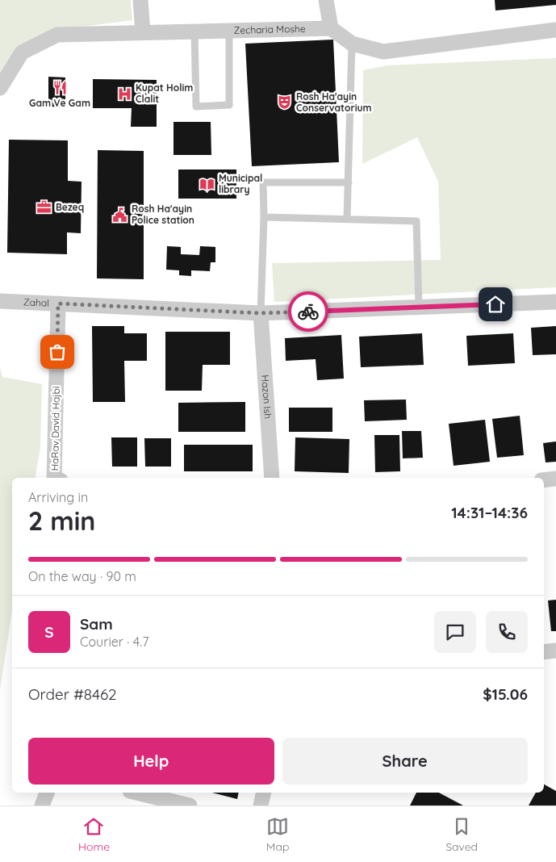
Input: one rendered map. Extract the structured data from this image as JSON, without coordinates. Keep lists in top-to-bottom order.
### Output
{
  "streets": {
    "street": [
      "Zecharia Moshe",
      "Zahal",
      "Hazon Ish",
      "HaRav David Hajbi"
    ]
  },
  "crossings": [
    ["Zahal", "Hazon Ish"],
    ["Zahal", "HaRav David Hajbi"]
  ],
  "places": {
    "restaurant": ["Gam Ve Gam"],
    "hospital": ["Kupat Holim Clalit"],
    "theatre": ["Rosh Ha'ayin Conservatorium"],
    "library": ["Municipal library"],
    "office": ["Bezeq"],
    "public building": ["Rosh Ha'ayin Police station"]
  },
  "page": {
    "heading": ["2 min", "Arriving in", "14:31–14:36"],
    "panel": [
      "Sam",
      "Courier · 4.7",
      "Order #8462",
      "$15.06"
    ],
    "bar": "On the way · 90 m",
    "round": "S",
    "buttons": ["Help", "Share"],
    "tabs": ["Home", "Map", "Saved"]
  }
}
